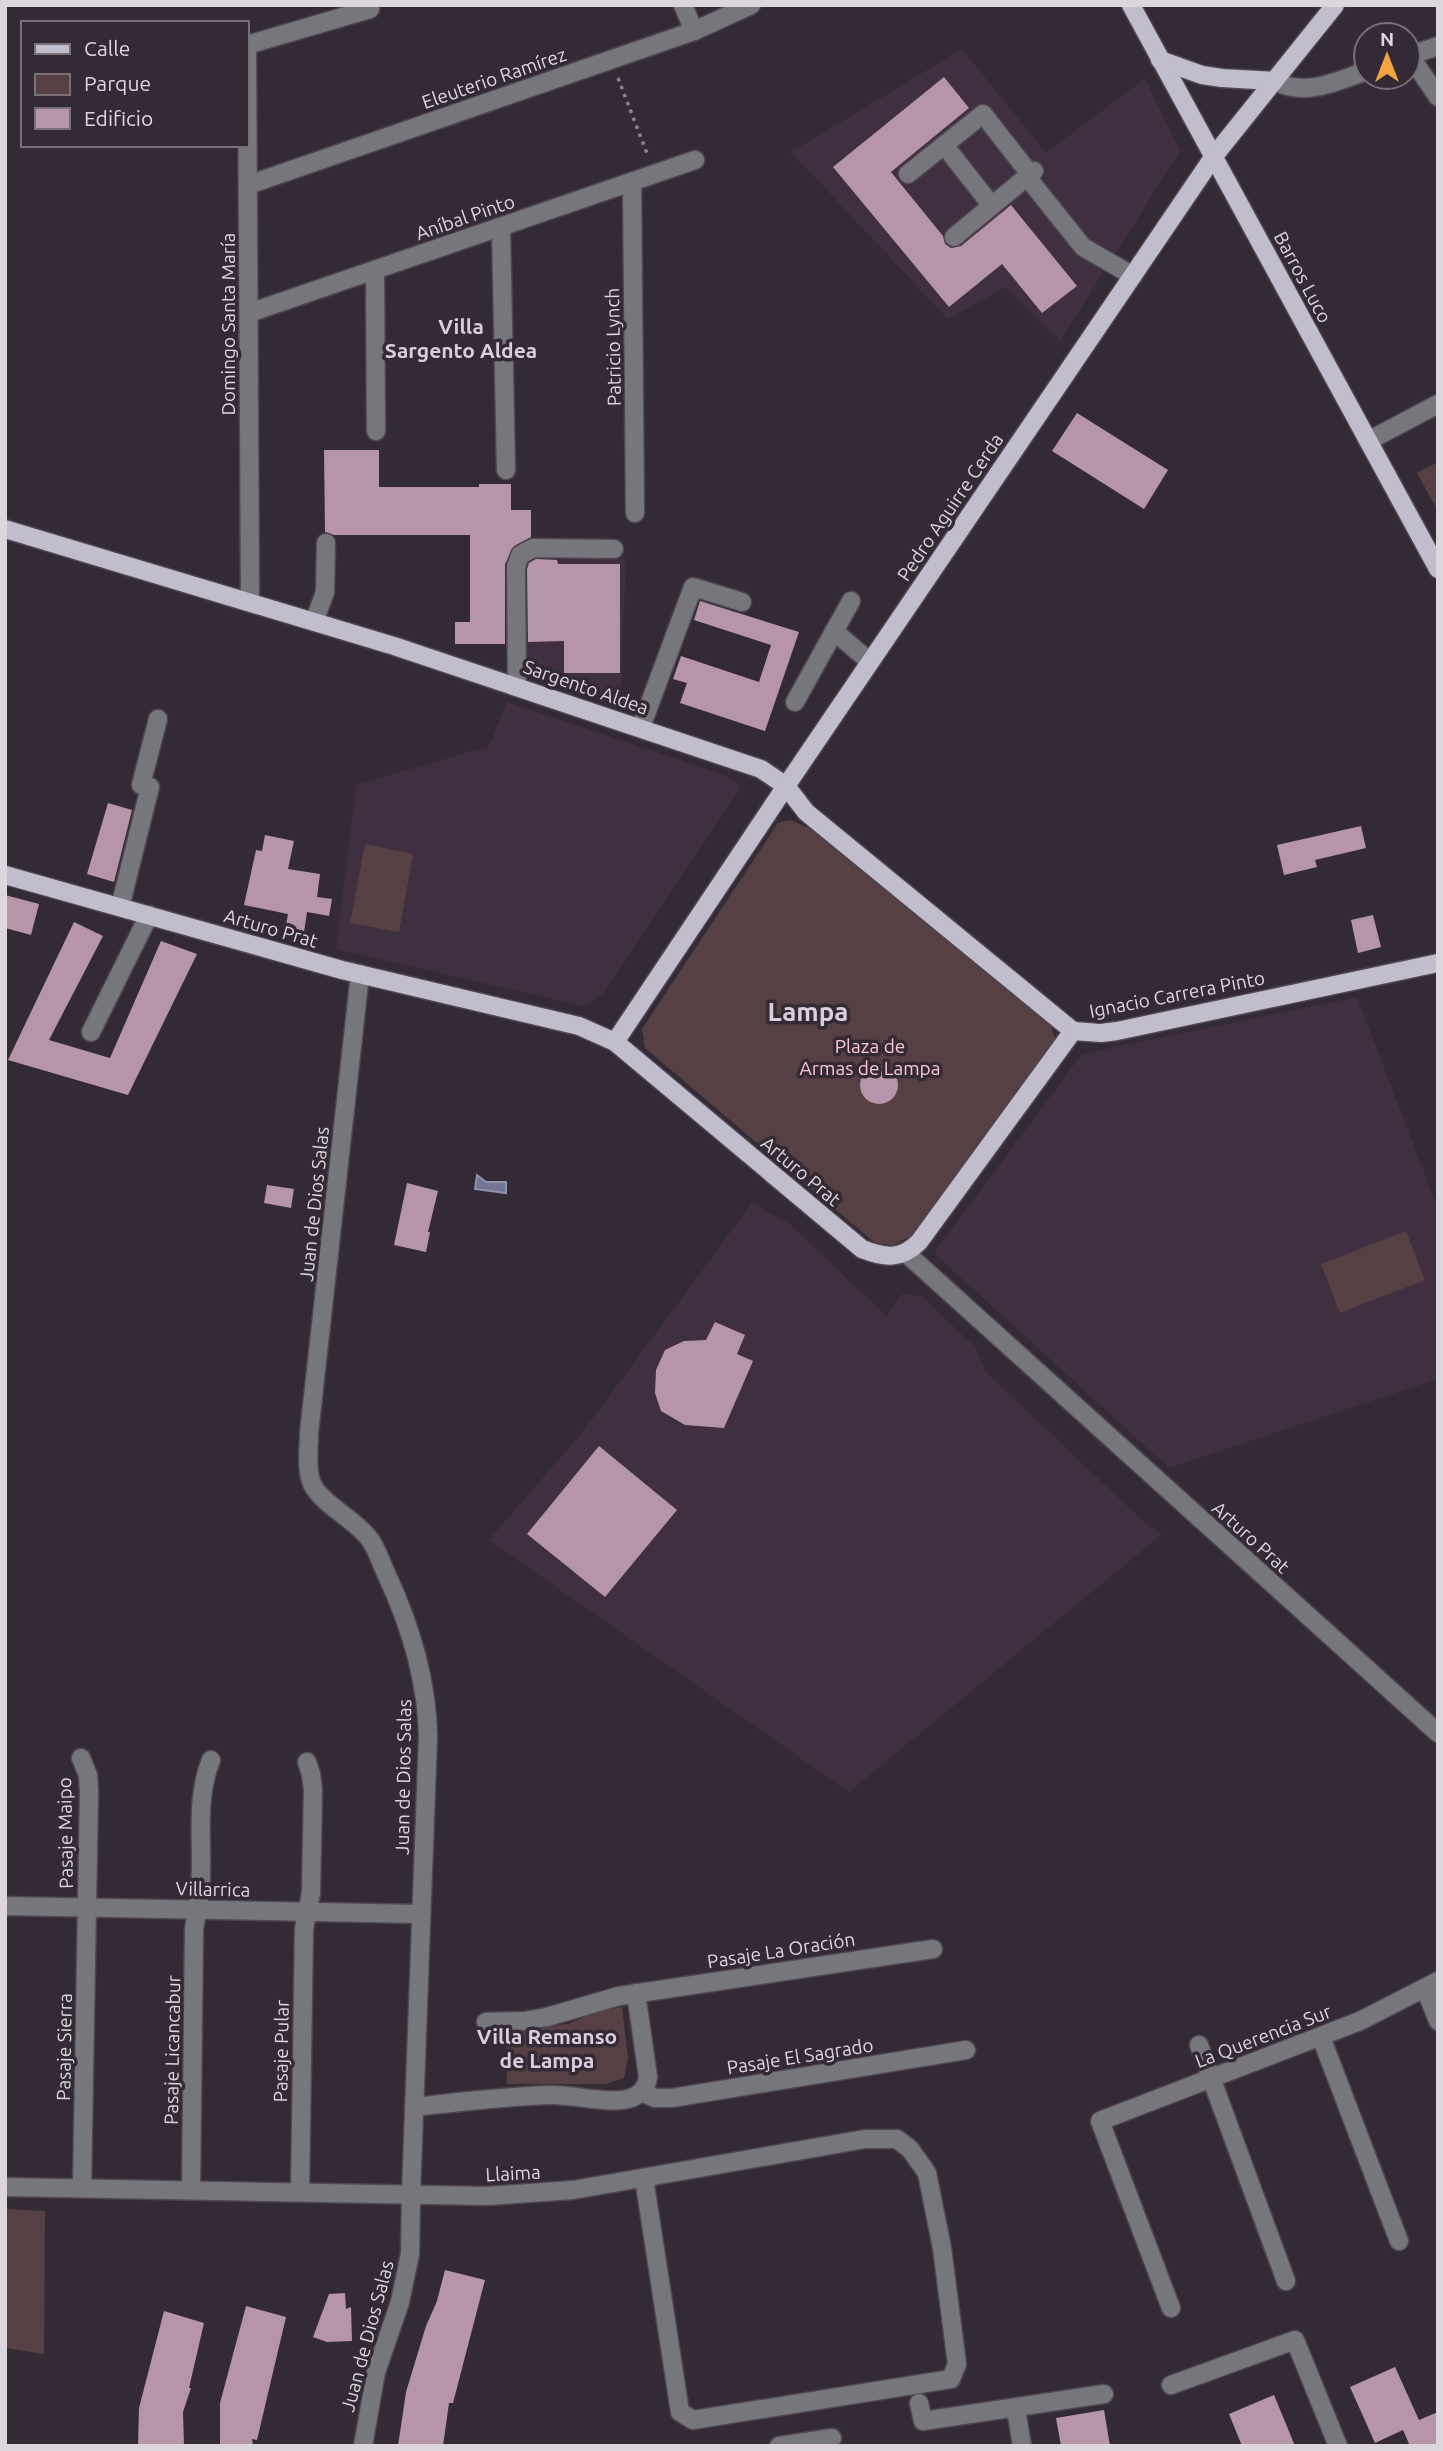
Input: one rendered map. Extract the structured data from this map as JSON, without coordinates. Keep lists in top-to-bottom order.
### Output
{
  "streets": {
    "main road": [
      "Barros Luco",
      "Pedro Aguirre Cerda",
      "Sargento Aldea",
      "Arturo Prat",
      "Ignacio Carrera Pinto"
    ],
    "street": [
      "Eleuterio Ramírez",
      "Aníbal Pinto",
      "Domingo Santa María",
      "Patricio Lynch",
      "Juan de Dios Salas",
      "Pasaje Maipo",
      "Villarrica",
      "Pasaje La Oración",
      "La Querencia Sur",
      "Pasaje Sierra",
      "Pasaje Licancabur",
      "Pasaje Pular",
      "Pasaje El Sagrado",
      "Llaima"
    ]
  },
  "crossings": [
    ["Eleuterio Ramírez", "Domingo Santa María"],
    ["Aníbal Pinto", "Domingo Santa María"],
    ["Aníbal Pinto", "Patricio Lynch"],
    ["Barros Luco", "Pedro Aguirre Cerda"],
    ["Domingo Santa María", "Sargento Aldea"],
    ["Pedro Aguirre Cerda", "Sargento Aldea"],
    ["Pedro Aguirre Cerda", "Arturo Prat"],
    ["Sargento Aldea", "Ignacio Carrera Pinto"],
    ["Arturo Prat", "Ignacio Carrera Pinto"],
    ["Arturo Prat", "Juan de Dios Salas"],
    ["Juan de Dios Salas", "Villarrica"],
    ["Juan de Dios Salas", "Llaima"],
    ["Pasaje Maipo", "Villarrica"],
    ["Pasaje Maipo", "Pasaje Sierra"],
    ["Villarrica", "Pasaje Sierra"],
    ["Villarrica", "Pasaje Licancabur"],
    ["Villarrica", "Pasaje Pular"],
    ["Pasaje Sierra", "Llaima"],
    ["Pasaje Licancabur", "Llaima"],
    ["Pasaje Pular", "Llaima"]
  ],
  "districts": ["Villa Sargento Aldea", "Lampa", "Villa Remanso de Lampa"],
  "parks": ["Plaza de Armas de Lampa"],
  "legend": ["Calle", "Parque", "Edificio"],
  "north": "top"
}
